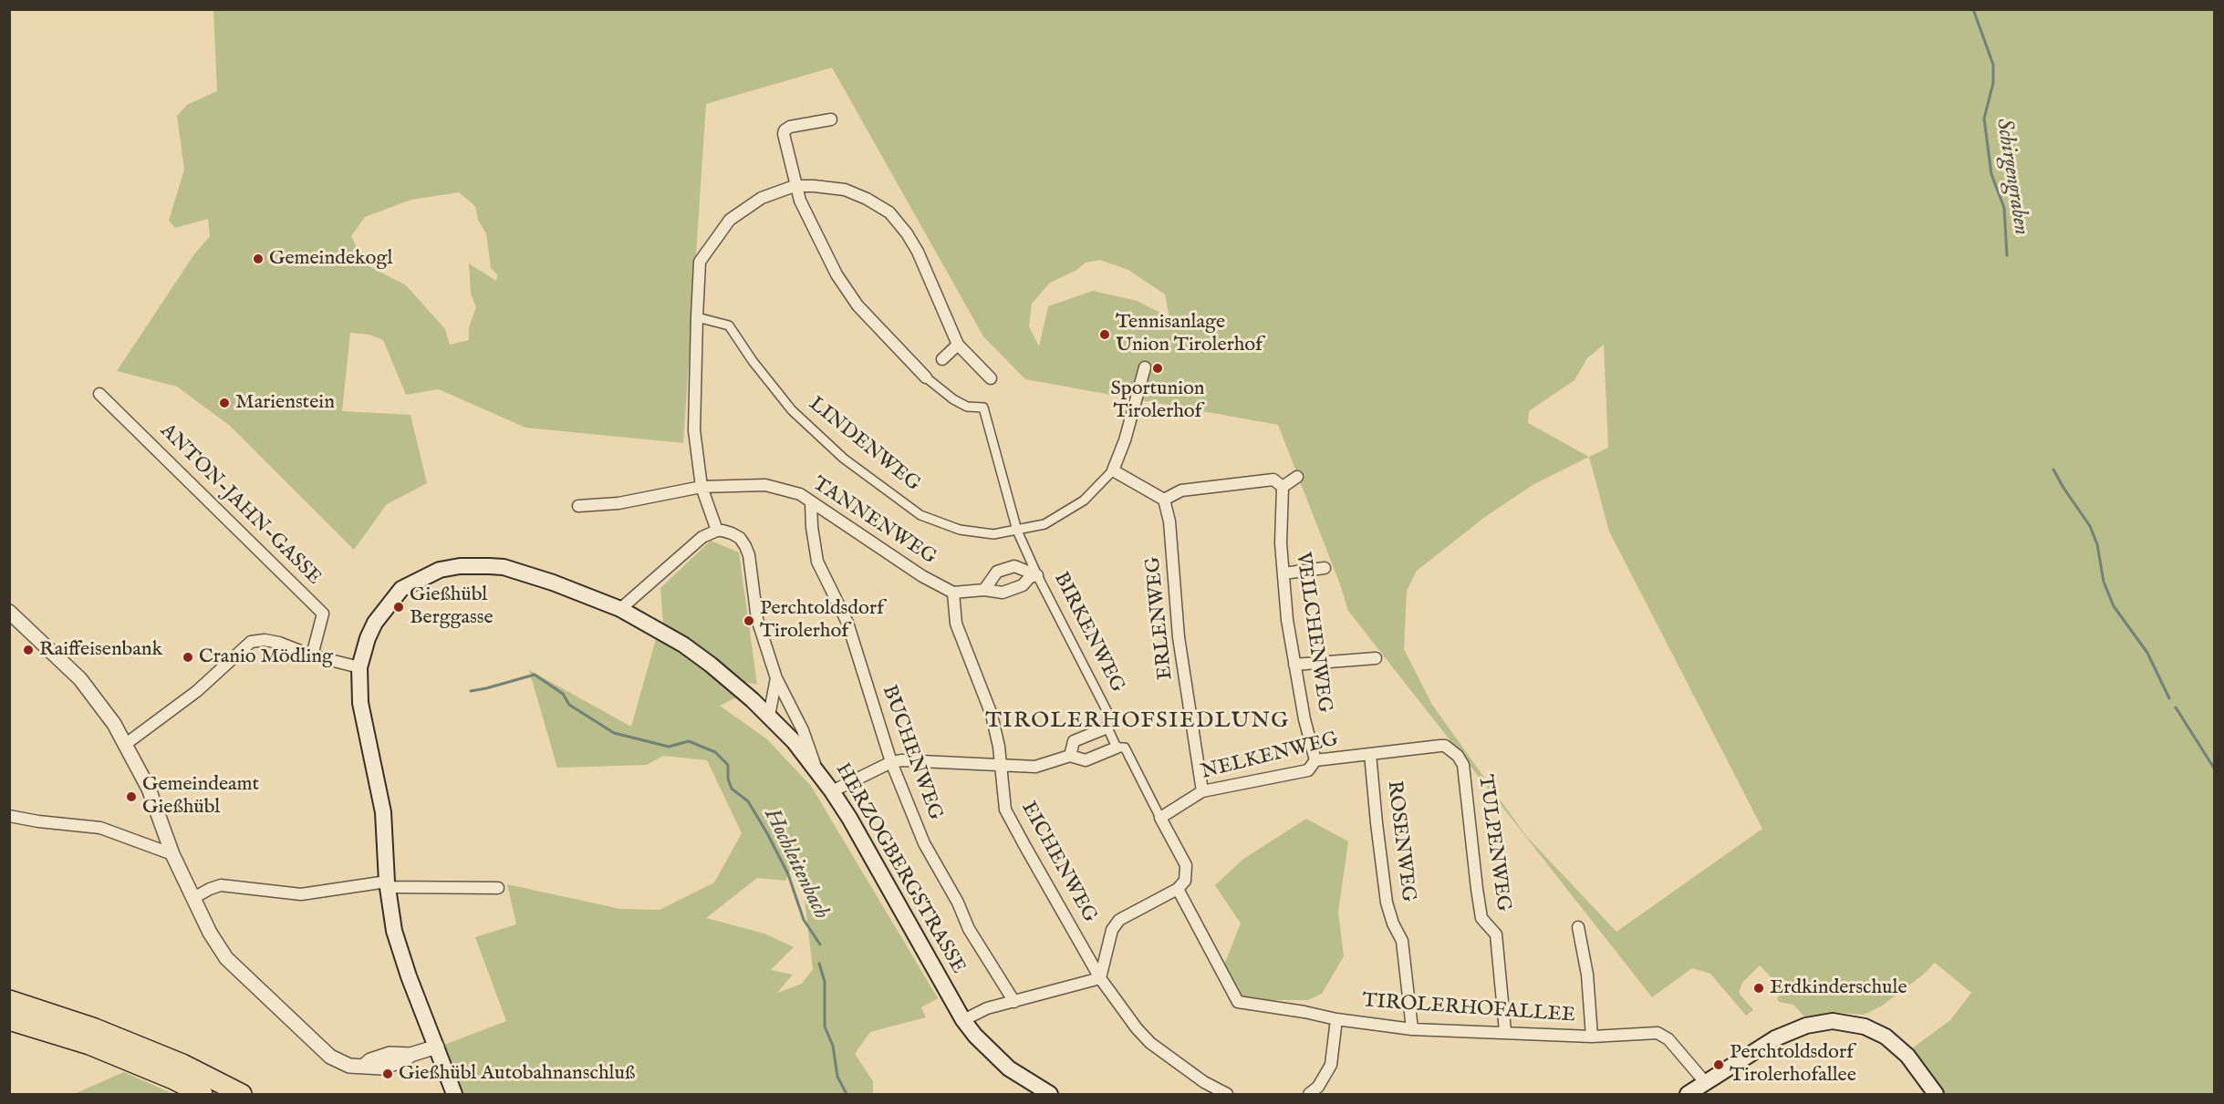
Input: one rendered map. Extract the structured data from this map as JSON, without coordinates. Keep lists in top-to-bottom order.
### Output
{
  "streets": {
    "main road": ["HERZOGBERGSTRASSE"],
    "street": [
      "LINDENWEG",
      "ANTON-JAHN-GASSE",
      "TANNENWEG",
      "ERLENWEG",
      "BIRKENWEG",
      "VEILCHENWEG",
      "BUCHENWEG",
      "NELKENWEG",
      "ROSENWEG",
      "TULPENWEG",
      "EICHENWEG",
      "TIROLERHOFALLEE"
    ]
  },
  "crossings": [
    ["LINDENWEG", "BIRKENWEG"],
    ["TANNENWEG", "BUCHENWEG"],
    ["TANNENWEG", "EICHENWEG"],
    ["ERLENWEG", "NELKENWEG"],
    ["BIRKENWEG", "NELKENWEG"],
    ["BIRKENWEG", "TIROLERHOFALLEE"],
    ["VEILCHENWEG", "NELKENWEG"],
    ["NELKENWEG", "ROSENWEG"],
    ["NELKENWEG", "TULPENWEG"],
    ["ROSENWEG", "TIROLERHOFALLEE"],
    ["TULPENWEG", "TIROLERHOFALLEE"]
  ],
  "districts": ["TIROLERHOFSIEDLUNG"],
  "water": ["Schirgengraben", "Hochleitenbach"],
  "places": [
    "Gemeindekogl",
    "Tennisanlage Union Tirolerhof",
    "Sportunion Tirolerhof",
    "Marienstein",
    "Gießhübl Berggasse",
    "Perchtoldsdorf Tirolerhof",
    "Raiffeisenbank",
    "Cranio Mödling",
    "Gemeindeamt Gießhübl",
    "Erdkinderschule",
    "Perchtoldsdorf Tirolerhofallee",
    "Gießhübl Autobahnanschluß"
  ]
}
